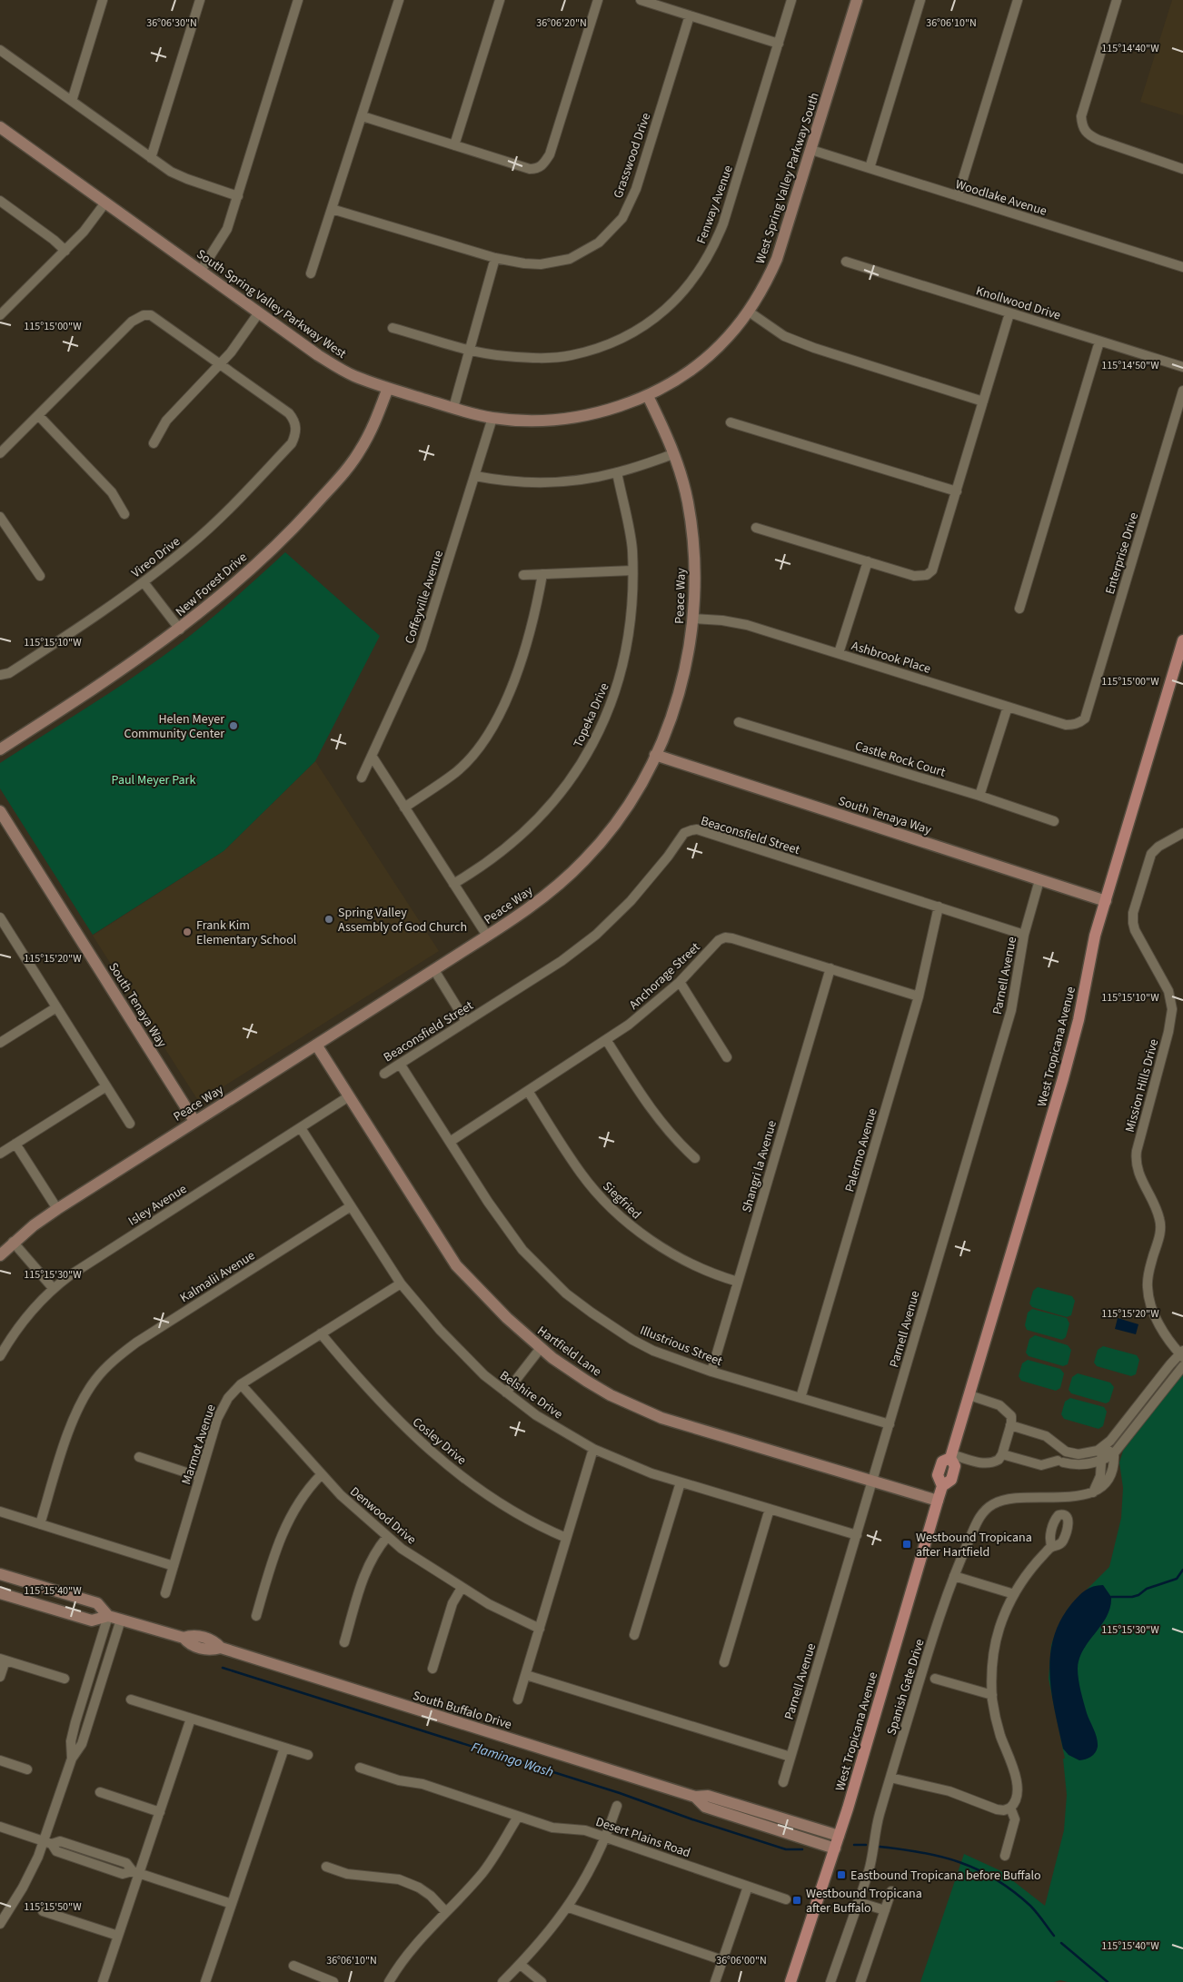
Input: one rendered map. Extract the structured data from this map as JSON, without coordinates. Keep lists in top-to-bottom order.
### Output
{
  "streets": {
    "main road": ["West Tropicana Avenue"],
    "street": [
      "Grasswood Drive",
      "West Spring Valley Parkway South",
      "Woodlake Avenue",
      "Fenway Avenue",
      "Knollwood Drive",
      "South Spring Valley Parkway West",
      "Enterprise Drive",
      "Vireo Drive",
      "New Forest Drive",
      "Peace Way",
      "Coffeyville Avenue",
      "Ashbrook Place",
      "Topeka Drive",
      "Castle Rock Court",
      "South Tenaya Way",
      "Beaconsfield Street",
      "Anchorage Street",
      "Parnell Avenue",
      "Mission Hills Drive",
      "Palermo Avenue",
      "Shangri la Avenue",
      "Siegfried",
      "Isley Avenue",
      "Kalmalii Avenue",
      "Illustrious Street",
      "Hartfield Lane",
      "Belshire Drive",
      "Cosley Drive",
      "Marmot Avenue",
      "Denwood Drive",
      "Spanish Gate Drive",
      "South Buffalo Drive",
      "Desert Plains Road"
    ]
  },
  "crossings": [
    ["West Spring Valley Parkway South", "Woodlake Avenue"],
    ["West Spring Valley Parkway South", "South Spring Valley Parkway West"],
    ["West Spring Valley Parkway South", "Peace Way"],
    ["South Spring Valley Parkway West", "New Forest Drive"],
    ["South Spring Valley Parkway West", "Peace Way"],
    ["South Spring Valley Parkway West", "Coffeyville Avenue"],
    ["Enterprise Drive", "Ashbrook Place"],
    ["Peace Way", "Ashbrook Place"],
    ["Peace Way", "South Tenaya Way"],
    ["Peace Way", "Hartfield Lane"],
    ["South Tenaya Way", "Parnell Avenue"],
    ["South Tenaya Way", "West Tropicana Avenue"],
    ["Beaconsfield Street", "Parnell Avenue"],
    ["Beaconsfield Street", "Palermo Avenue"],
    ["Beaconsfield Street", "Illustrious Street"],
    ["Anchorage Street", "Palermo Avenue"],
    ["Anchorage Street", "Shangri la Avenue"],
    ["Anchorage Street", "Siegfried"],
    ["Anchorage Street", "Illustrious Street"],
    ["Parnell Avenue", "Illustrious Street"],
    ["Parnell Avenue", "Hartfield Lane"],
    ["Parnell Avenue", "Belshire Drive"],
    ["West Tropicana Avenue", "Hartfield Lane"],
    ["West Tropicana Avenue", "South Buffalo Drive"],
    ["Palermo Avenue", "Illustrious Street"],
    ["Shangri la Avenue", "Siegfried"],
    ["Shangri la Avenue", "Illustrious Street"],
    ["Isley Avenue", "Hartfield Lane"],
    ["Isley Avenue", "Belshire Drive"],
    ["Kalmalii Avenue", "Belshire Drive"],
    ["Belshire Drive", "Marmot Avenue"],
    ["Cosley Drive", "Marmot Avenue"],
    ["Marmot Avenue", "Denwood Drive"]
  ],
  "water": ["Flamingo Wash"],
  "parks": ["Paul Meyer Park"],
  "places": {
    "other": ["Helen Meyer Community Center", "Spring Valley Assembly of God Church", "Frank Kim Elementary School"],
    "transit": ["Westbound Tropicana after Hartfield", "Eastbound Tropicana before Buffalo", "Westbound Tropicana after Buffalo"]
  },
  "coordinates": [
    "36°06'30\"N",
    "36°06'20\"N",
    "36°06'10\"N",
    "115°14'40\"W",
    "115°15'00\"W",
    "115°14'50\"W",
    "115°15'10\"W",
    "115°15'20\"W",
    "115°15'30\"W",
    "115°15'40\"W",
    "115°15'50\"W",
    "36°06'00\"N"
  ]
}
